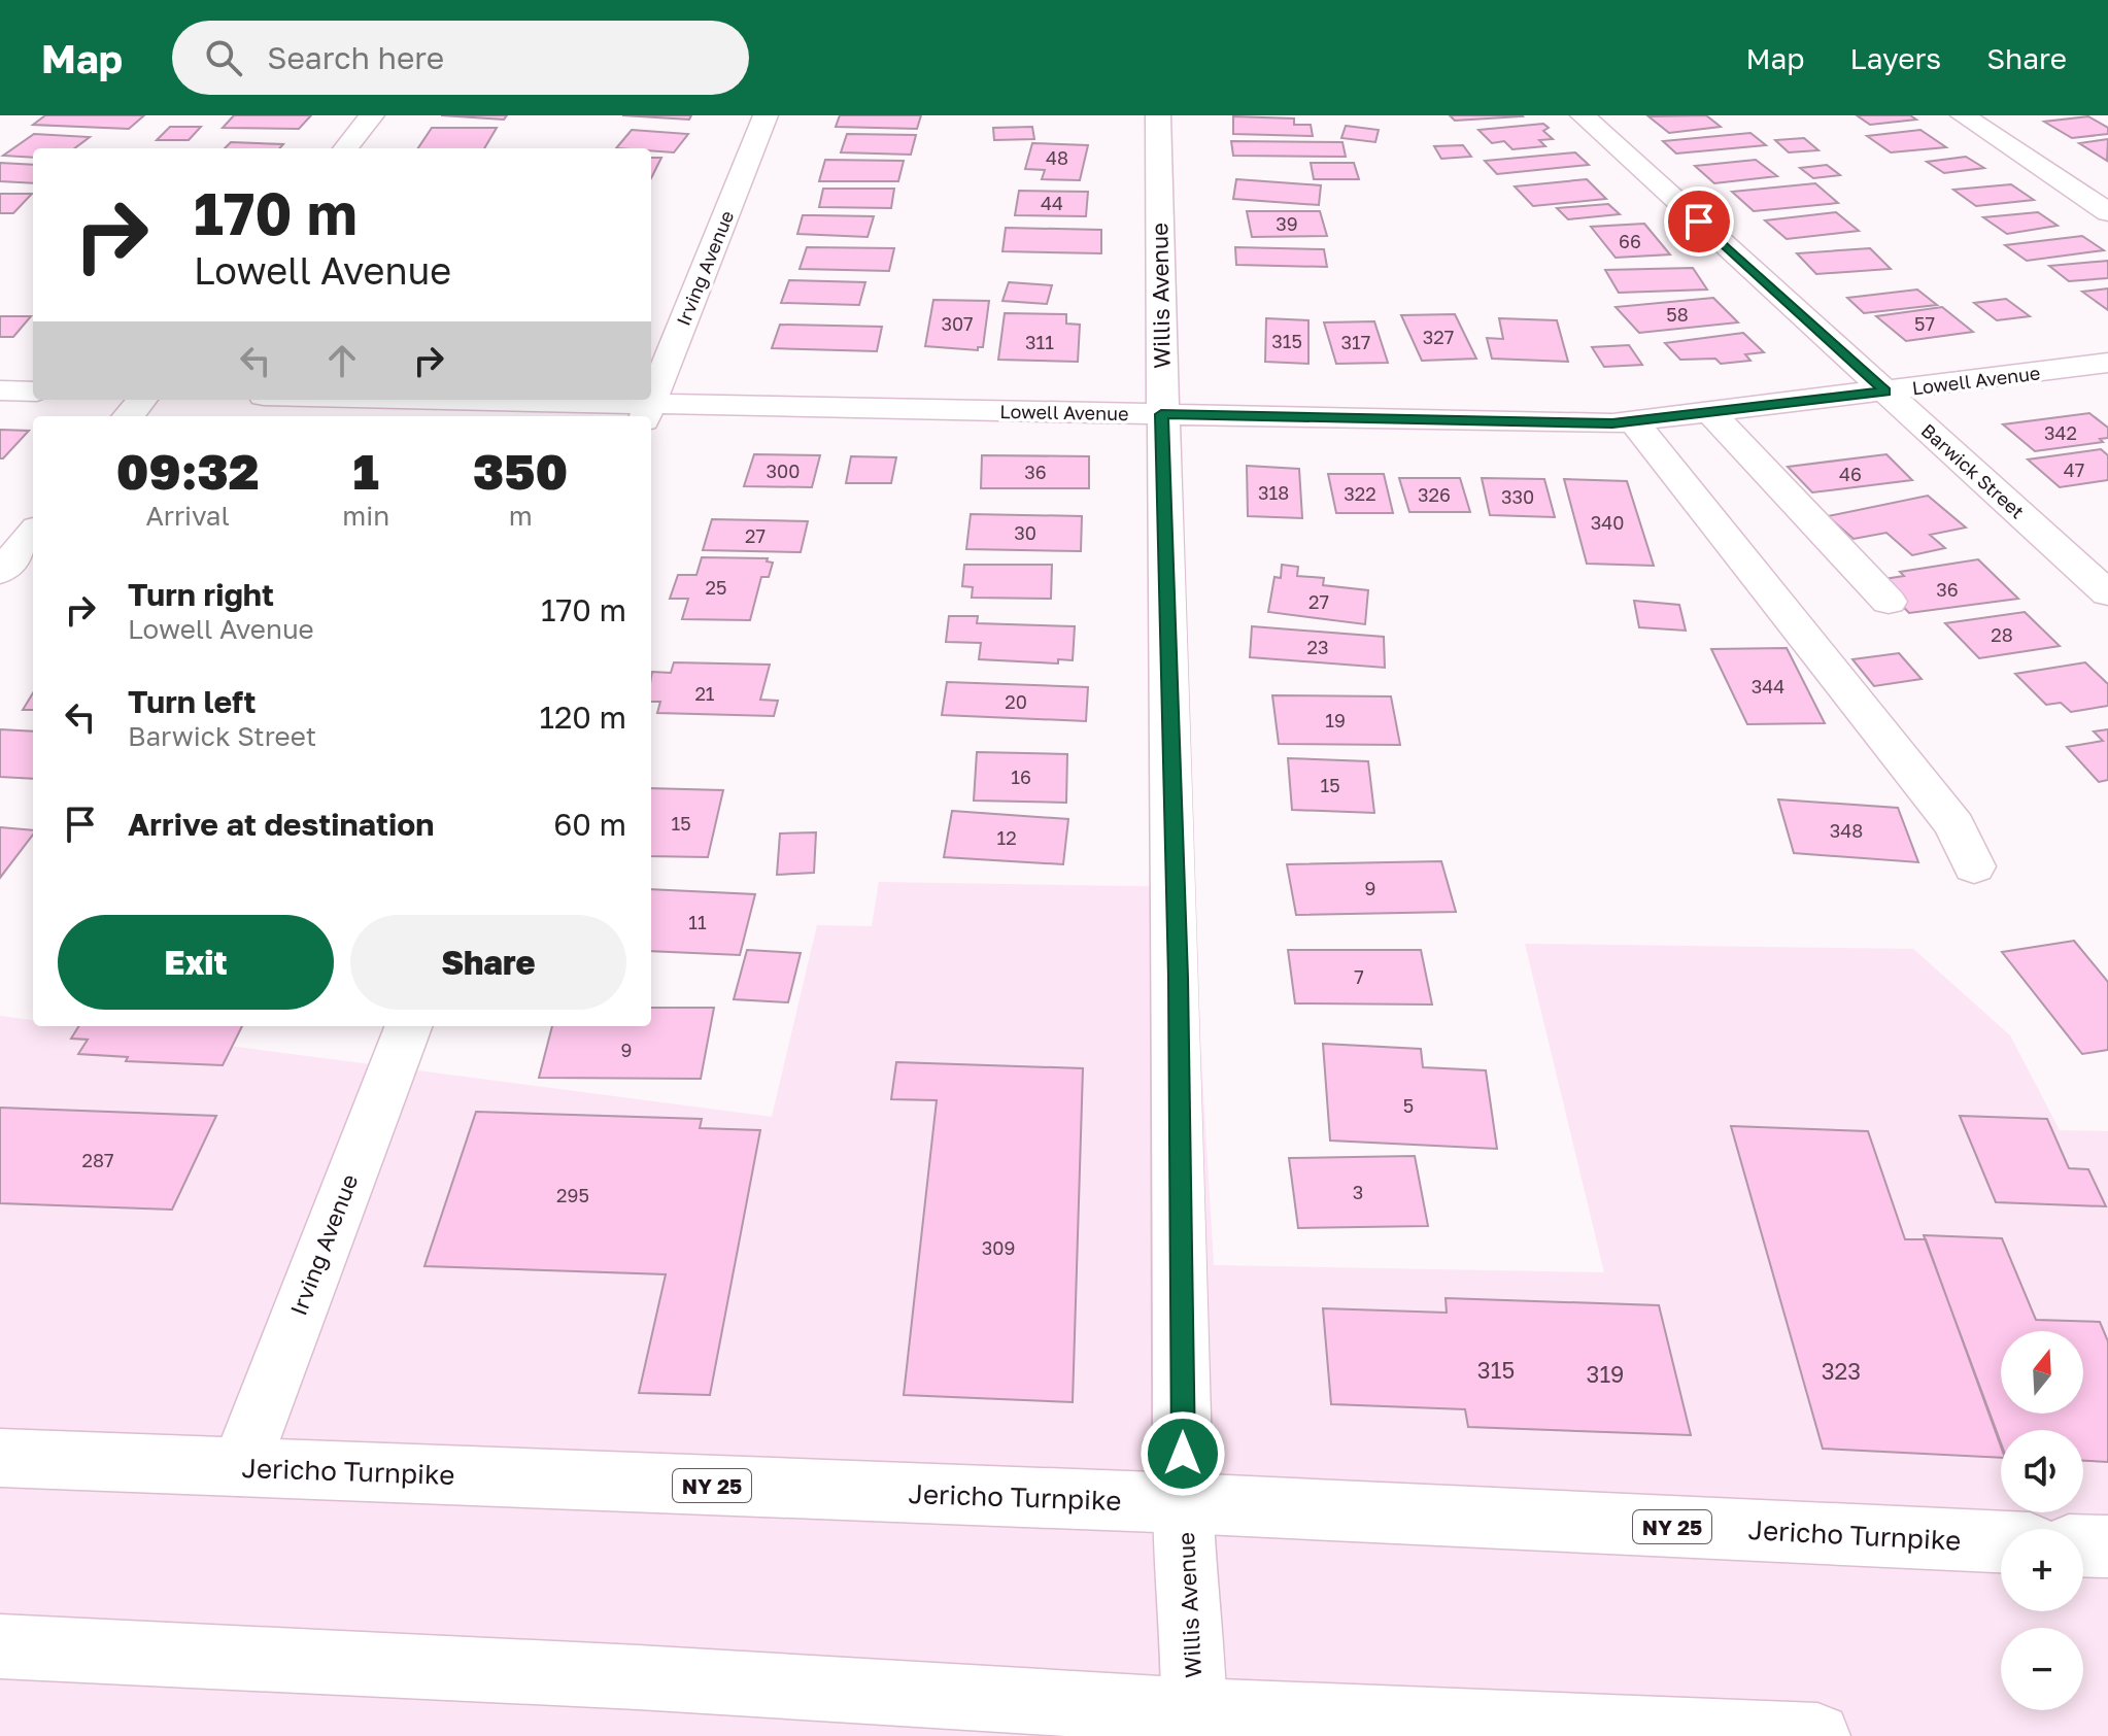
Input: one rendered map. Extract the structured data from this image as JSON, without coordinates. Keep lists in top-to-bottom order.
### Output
{
  "streets": {
    "street": [
      "Irving Avenue",
      "Willis Avenue",
      "Lowell Avenue",
      "Barwick Street",
      "Jericho Turnpike",
      "NY 25"
    ]
  },
  "crossings": [
    ["Irving Avenue", "Lowell Avenue"],
    ["Irving Avenue", "Jericho Turnpike"],
    ["Willis Avenue", "Lowell Avenue"],
    ["Willis Avenue", "Jericho Turnpike"],
    ["Lowell Avenue", "Barwick Street"]
  ],
  "house_numbers": [
    "48",
    "44",
    "39",
    "66",
    "58",
    "307",
    "57",
    "327",
    "315",
    "311",
    "317",
    "342",
    "47",
    "300",
    "36",
    "46",
    "318",
    "322",
    "326",
    "330",
    "340",
    "30",
    "27",
    "25",
    "36",
    "27",
    "28",
    "23",
    "344",
    "21",
    "20",
    "19",
    "16",
    "15",
    "15",
    "348",
    "12",
    "9",
    "11",
    "7",
    "9",
    "5",
    "287",
    "3",
    "295",
    "309",
    "315",
    "323",
    "319"
  ],
  "north": "top",
  "page": {
    "header": "Map",
    "search": "Search here",
    "nav": ["Map", "Layers", "Share"],
    "turn": ["170 m", "Lowell Avenue"],
    "eta": [
      "09:32",
      "Arrival",
      "1",
      "min",
      "350",
      "m"
    ],
    "list": [
      {
        "name": "Turn right",
        "note": "Lowell Avenue",
        "value": "170 m"
      },
      {
        "name": "Turn left",
        "note": "Barwick Street",
        "value": "120 m"
      },
      {
        "name": "Arrive at destination",
        "value": "60 m"
      }
    ],
    "buttons": ["Exit", "Share"],
    "map_buttons": ["+", "−"]
  }
}
